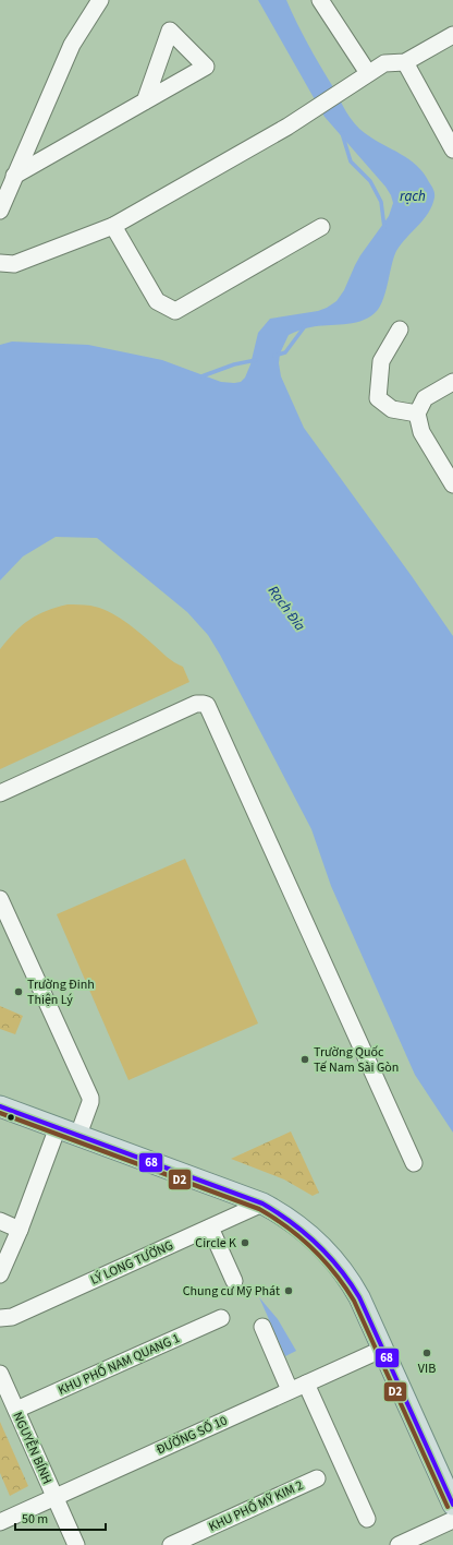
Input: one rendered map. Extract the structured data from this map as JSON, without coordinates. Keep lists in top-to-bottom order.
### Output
{
  "streets": {
    "street": [
      "LÝ LONG TƯỜNG",
      "KHU PHỐ NAM QUANG 1",
      "ĐƯỜNG SỐ 10",
      "NGUYỄN BÍNH",
      "KHU PHỐ MỸ KIM 2"
    ]
  },
  "crossings": [
    ["KHU PHỐ NAM QUANG 1", "NGUYỄN BÍNH"],
    ["ĐƯỜNG SỐ 10", "NGUYỄN BÍNH"]
  ],
  "water": ["rạch", "Rạch Đỉa"],
  "places": [
    "Trường Đinh Thiện Lý",
    "Trường Quốc Tế Nam Sài Gòn",
    "Circle K",
    "Chung cư Mỹ Phát",
    "VIB"
  ],
  "lines": ["transit line 68", "transit line D2"],
  "scale_bar": "50 m"
}
